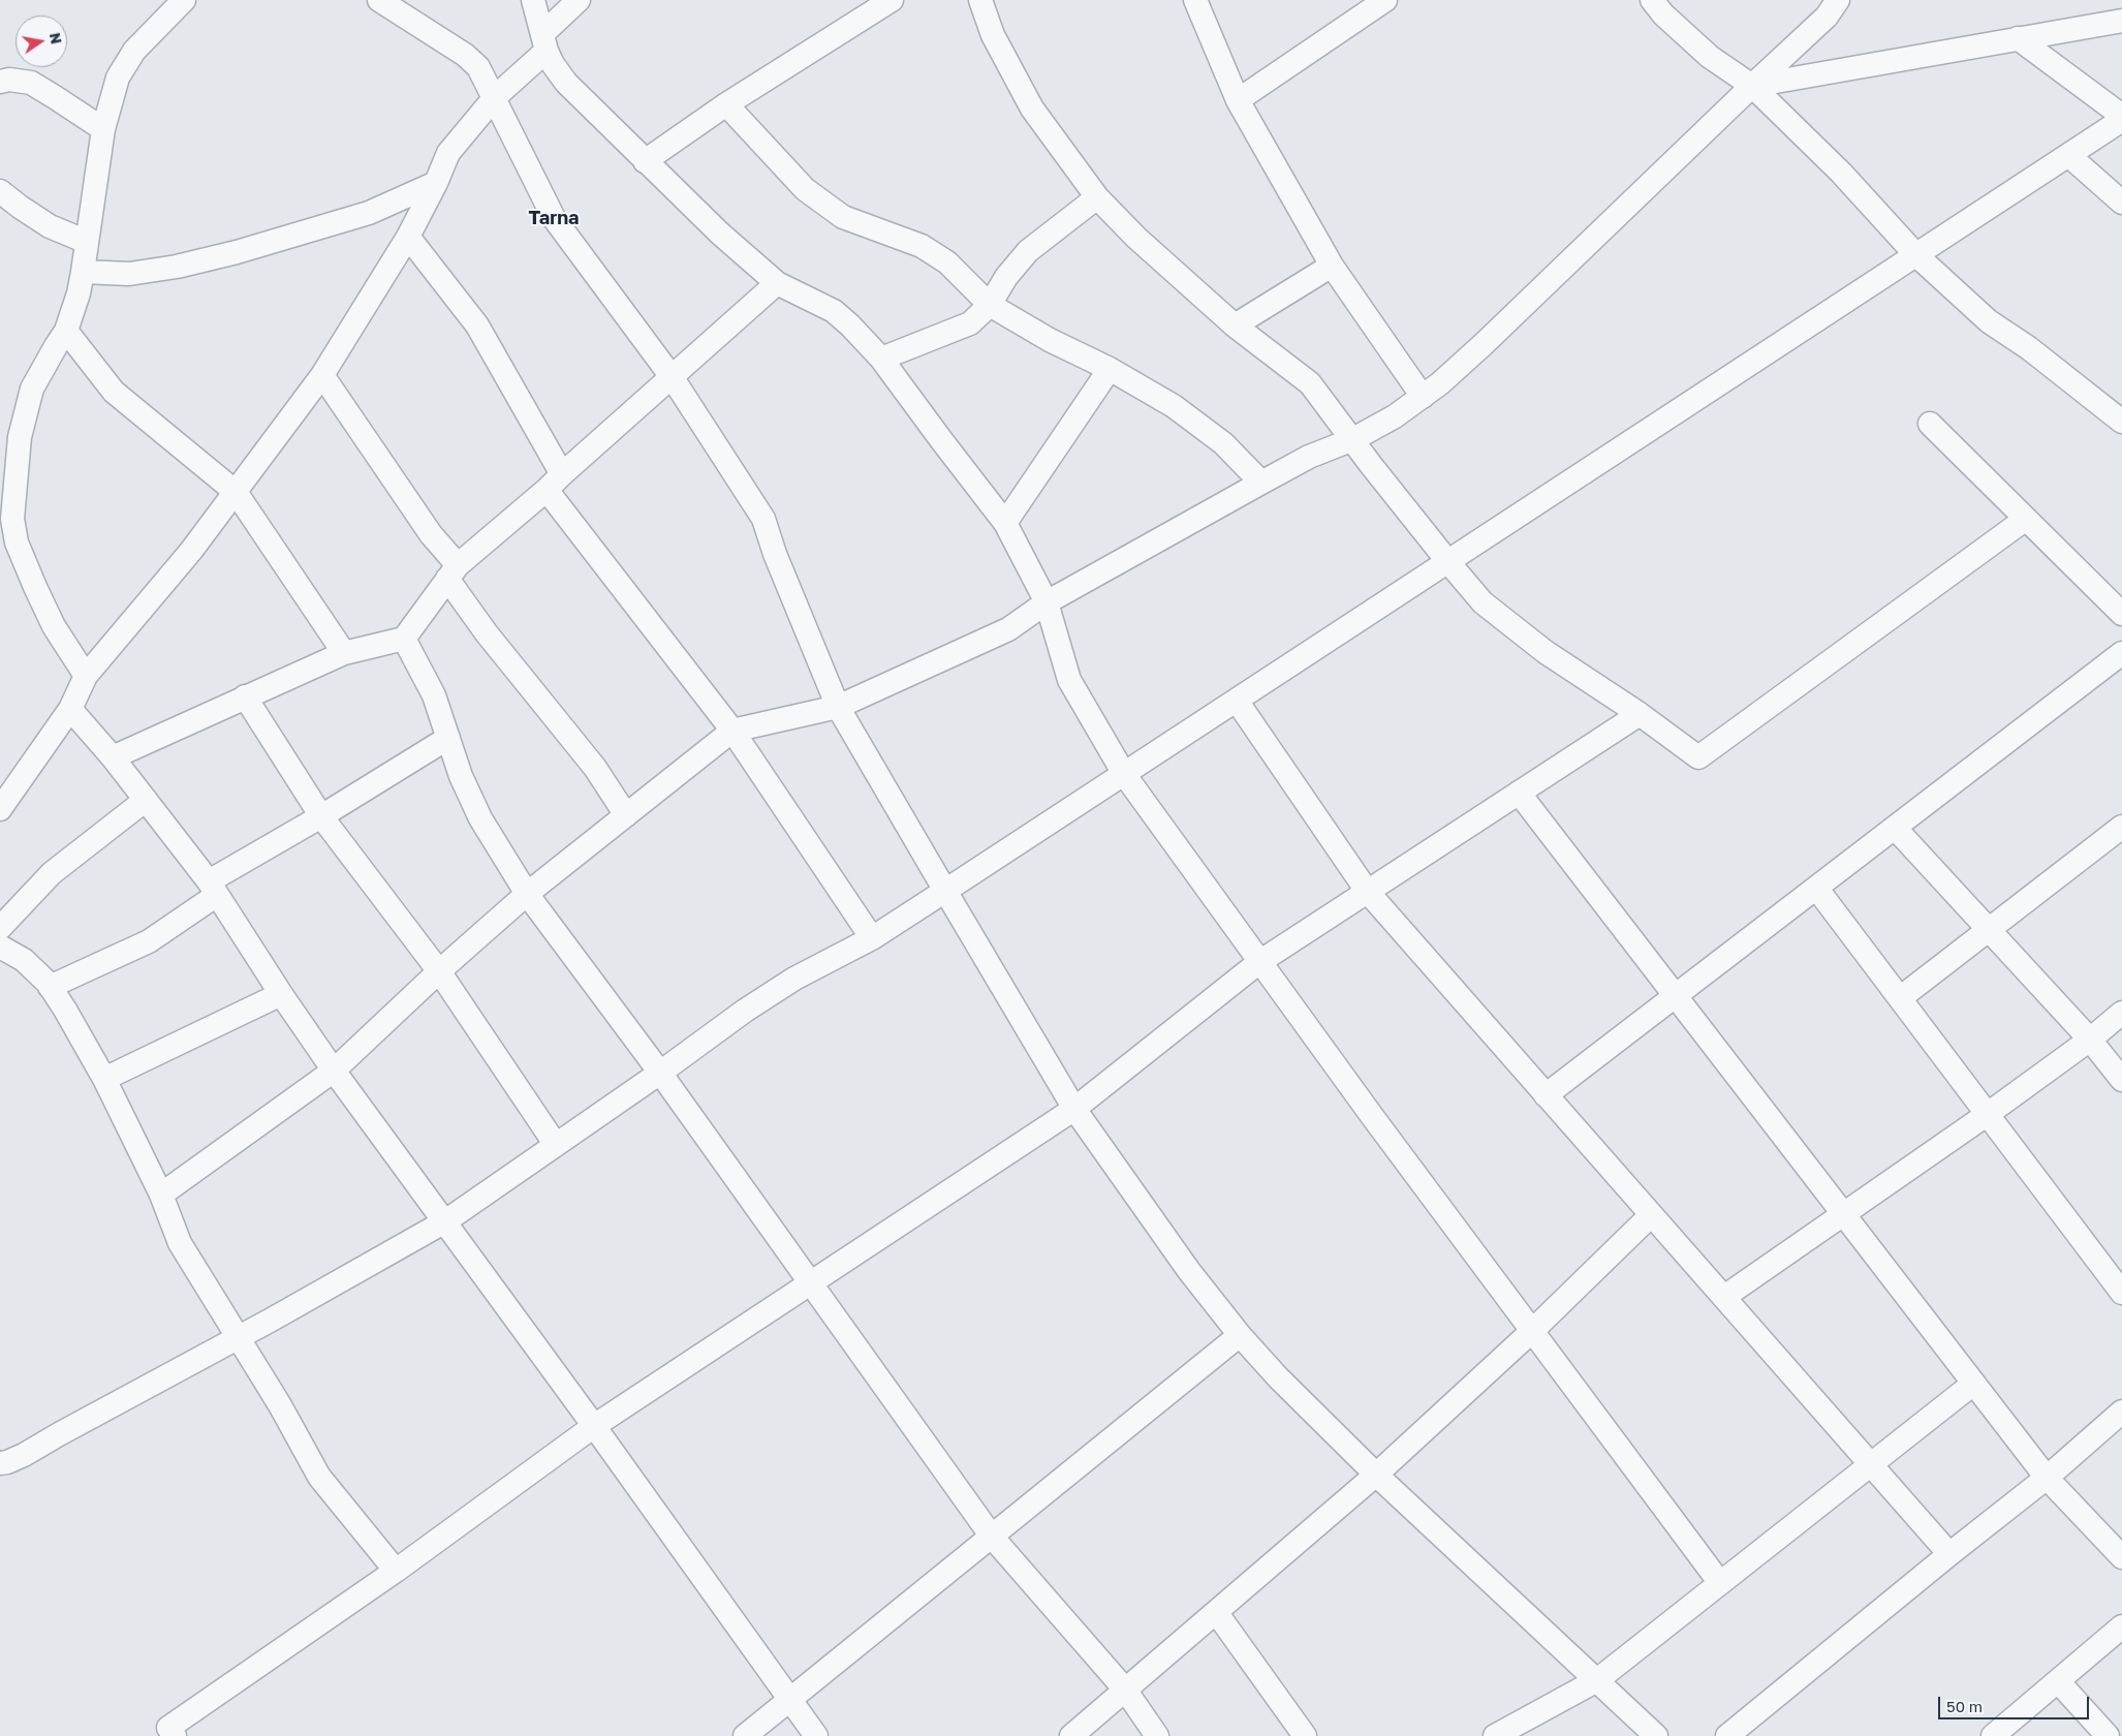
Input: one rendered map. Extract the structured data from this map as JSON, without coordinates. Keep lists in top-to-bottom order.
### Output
{
  "districts": ["Tarna"],
  "scale_bar": "50 m",
  "north": "right"
}
